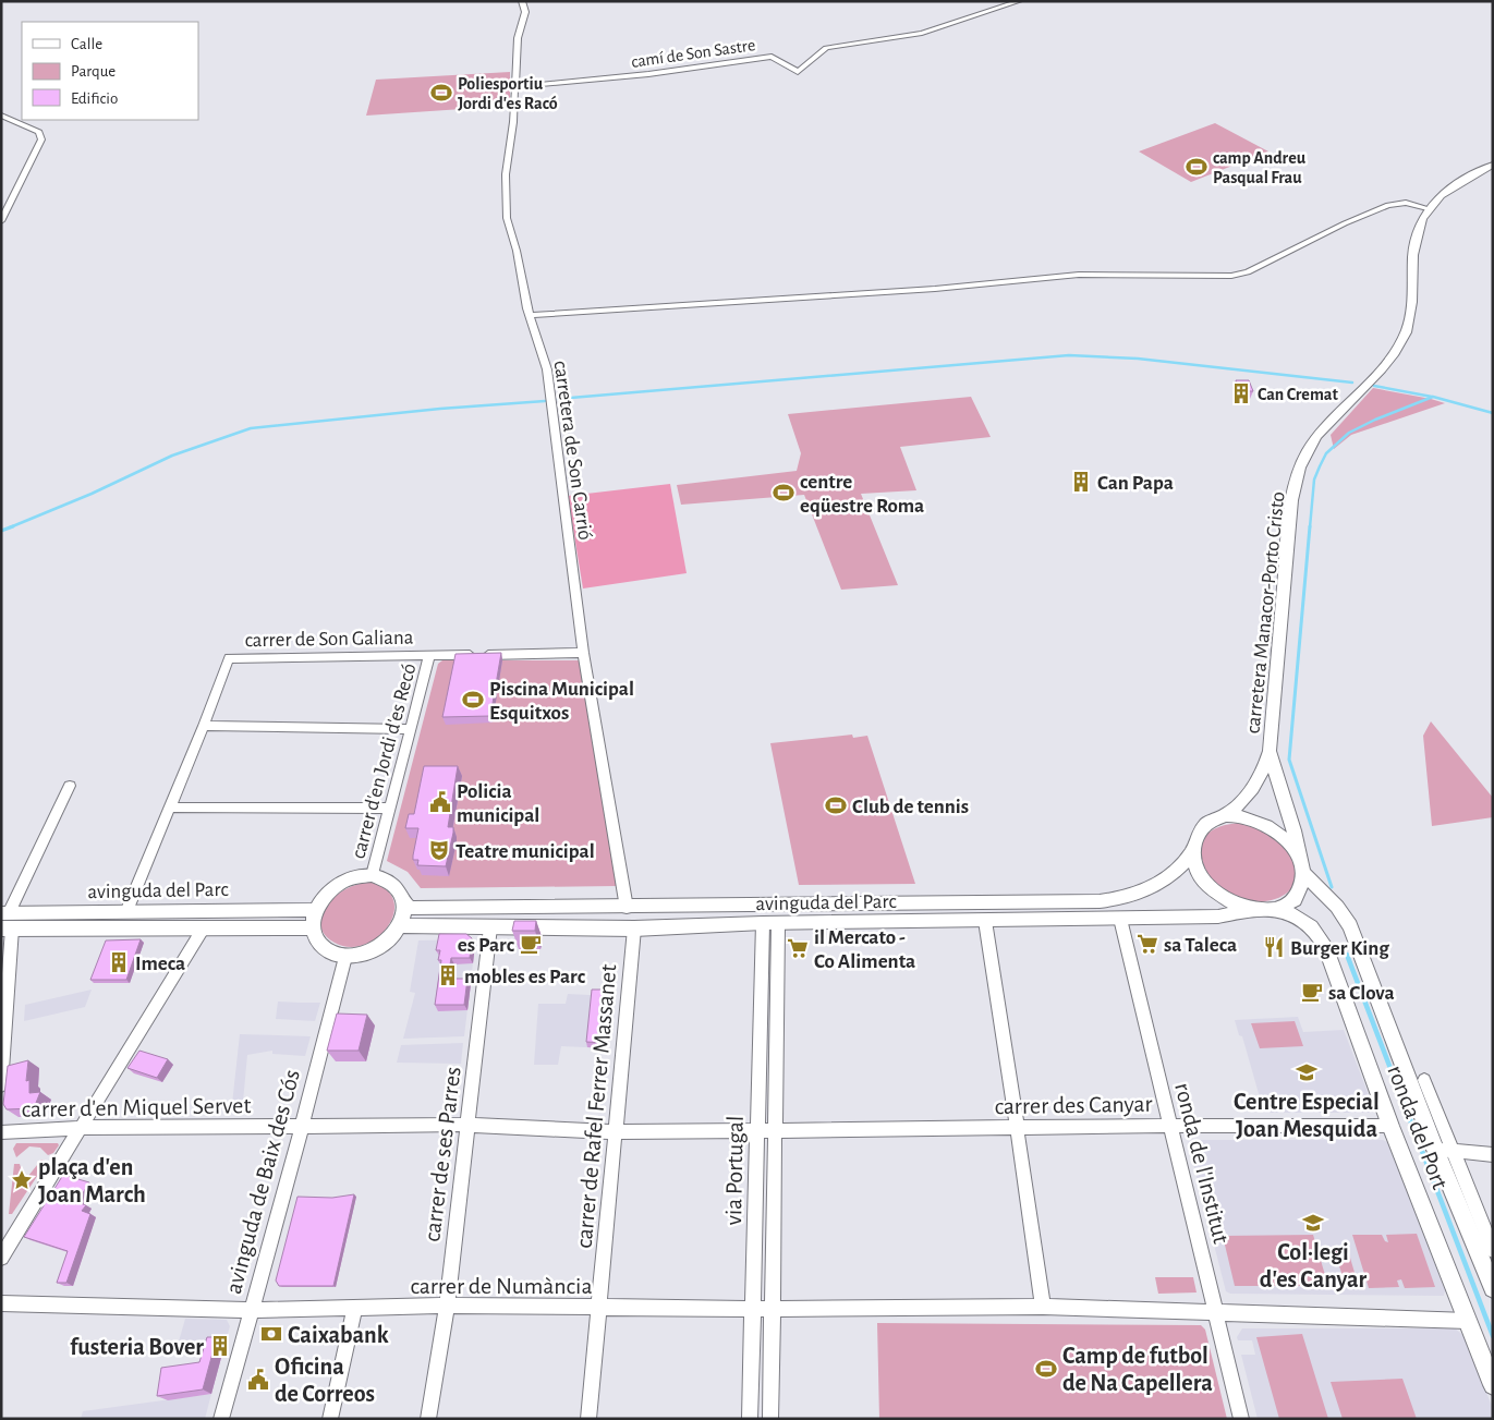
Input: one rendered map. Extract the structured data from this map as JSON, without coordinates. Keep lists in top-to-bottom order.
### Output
{
  "streets": {
    "main road": ["carretera Manacor-Porto Cristo", "avinguda del Parc", "ronda del Port"],
    "street": [
      "camí de Son Sastre",
      "carretera de Son Carrió",
      "carrer de Son Galiana",
      "carrer d'en Jordi d'es Recó",
      "carrer des Canyar",
      "carrer d'en Miquel Servet",
      "carrer de Rafel Ferrer Massanet",
      "carrer de ses Parres",
      "ronda de l'Institut",
      "via Portugal",
      "avinguda de Baix des Cós",
      "carrer de Numància"
    ]
  },
  "crossings": [
    ["camí de Son Sastre", "carretera de Son Carrió"],
    ["carretera de Son Carrió", "carrer de Son Galiana"],
    ["carretera de Son Carrió", "avinguda del Parc"],
    ["carrer de Son Galiana", "carrer d'en Jordi d'es Recó"],
    ["carrer d'en Jordi d'es Recó", "avinguda del Parc"],
    ["carrer d'en Jordi d'es Recó", "avinguda de Baix des Cós"],
    ["avinguda del Parc", "carrer de Rafel Ferrer Massanet"],
    ["avinguda del Parc", "ronda del Port"],
    ["avinguda del Parc", "carrer de ses Parres"],
    ["avinguda del Parc", "ronda de l'Institut"],
    ["avinguda del Parc", "via Portugal"],
    ["avinguda del Parc", "avinguda de Baix des Cós"],
    ["carrer des Canyar", "carrer d'en Miquel Servet"],
    ["carrer des Canyar", "carrer de Rafel Ferrer Massanet"],
    ["carrer des Canyar", "ronda del Port"],
    ["carrer des Canyar", "ronda de l'Institut"],
    ["carrer des Canyar", "via Portugal"],
    ["carrer d'en Miquel Servet", "carrer de Rafel Ferrer Massanet"],
    ["carrer d'en Miquel Servet", "carrer de ses Parres"],
    ["carrer d'en Miquel Servet", "avinguda de Baix des Cós"],
    ["carrer de Rafel Ferrer Massanet", "carrer de Numància"],
    ["ronda del Port", "carrer de Numància"],
    ["carrer de ses Parres", "carrer de Numància"],
    ["ronda de l'Institut", "carrer de Numància"],
    ["via Portugal", "carrer de Numància"],
    ["avinguda de Baix des Cós", "carrer de Numància"]
  ],
  "places": {
    "sports": [
      "Poliesportiu Jordi d'es Racó",
      "camp Andreu Pasqual Frau",
      "centre eqüestre Roma",
      "Piscina Municipal Esquitxos",
      "Club de tennis",
      "Camp de futbol de Na Capellera"
    ],
    "building": [
      "Can Cremat",
      "Can Papa",
      "Imeca",
      "mobles es Parc",
      "fusteria Bover"
    ],
    "public building": ["Policia municipal", "Oficina de Correos"],
    "theatre": ["Teatre municipal"],
    "cafe": ["es Parc", "sa Clova"],
    "supermarket": ["sa Taleca", "il Mercato - Co Alimenta"],
    "restaurant": ["Burger King"],
    "school or university": ["Centre Especial Joan Mesquida", "Col·legi d'es Canyar"],
    "place": ["plaça d'en Joan March"],
    "bank": ["Caixabank"]
  },
  "legend": ["Calle", "Parque", "Edificio"]
}
